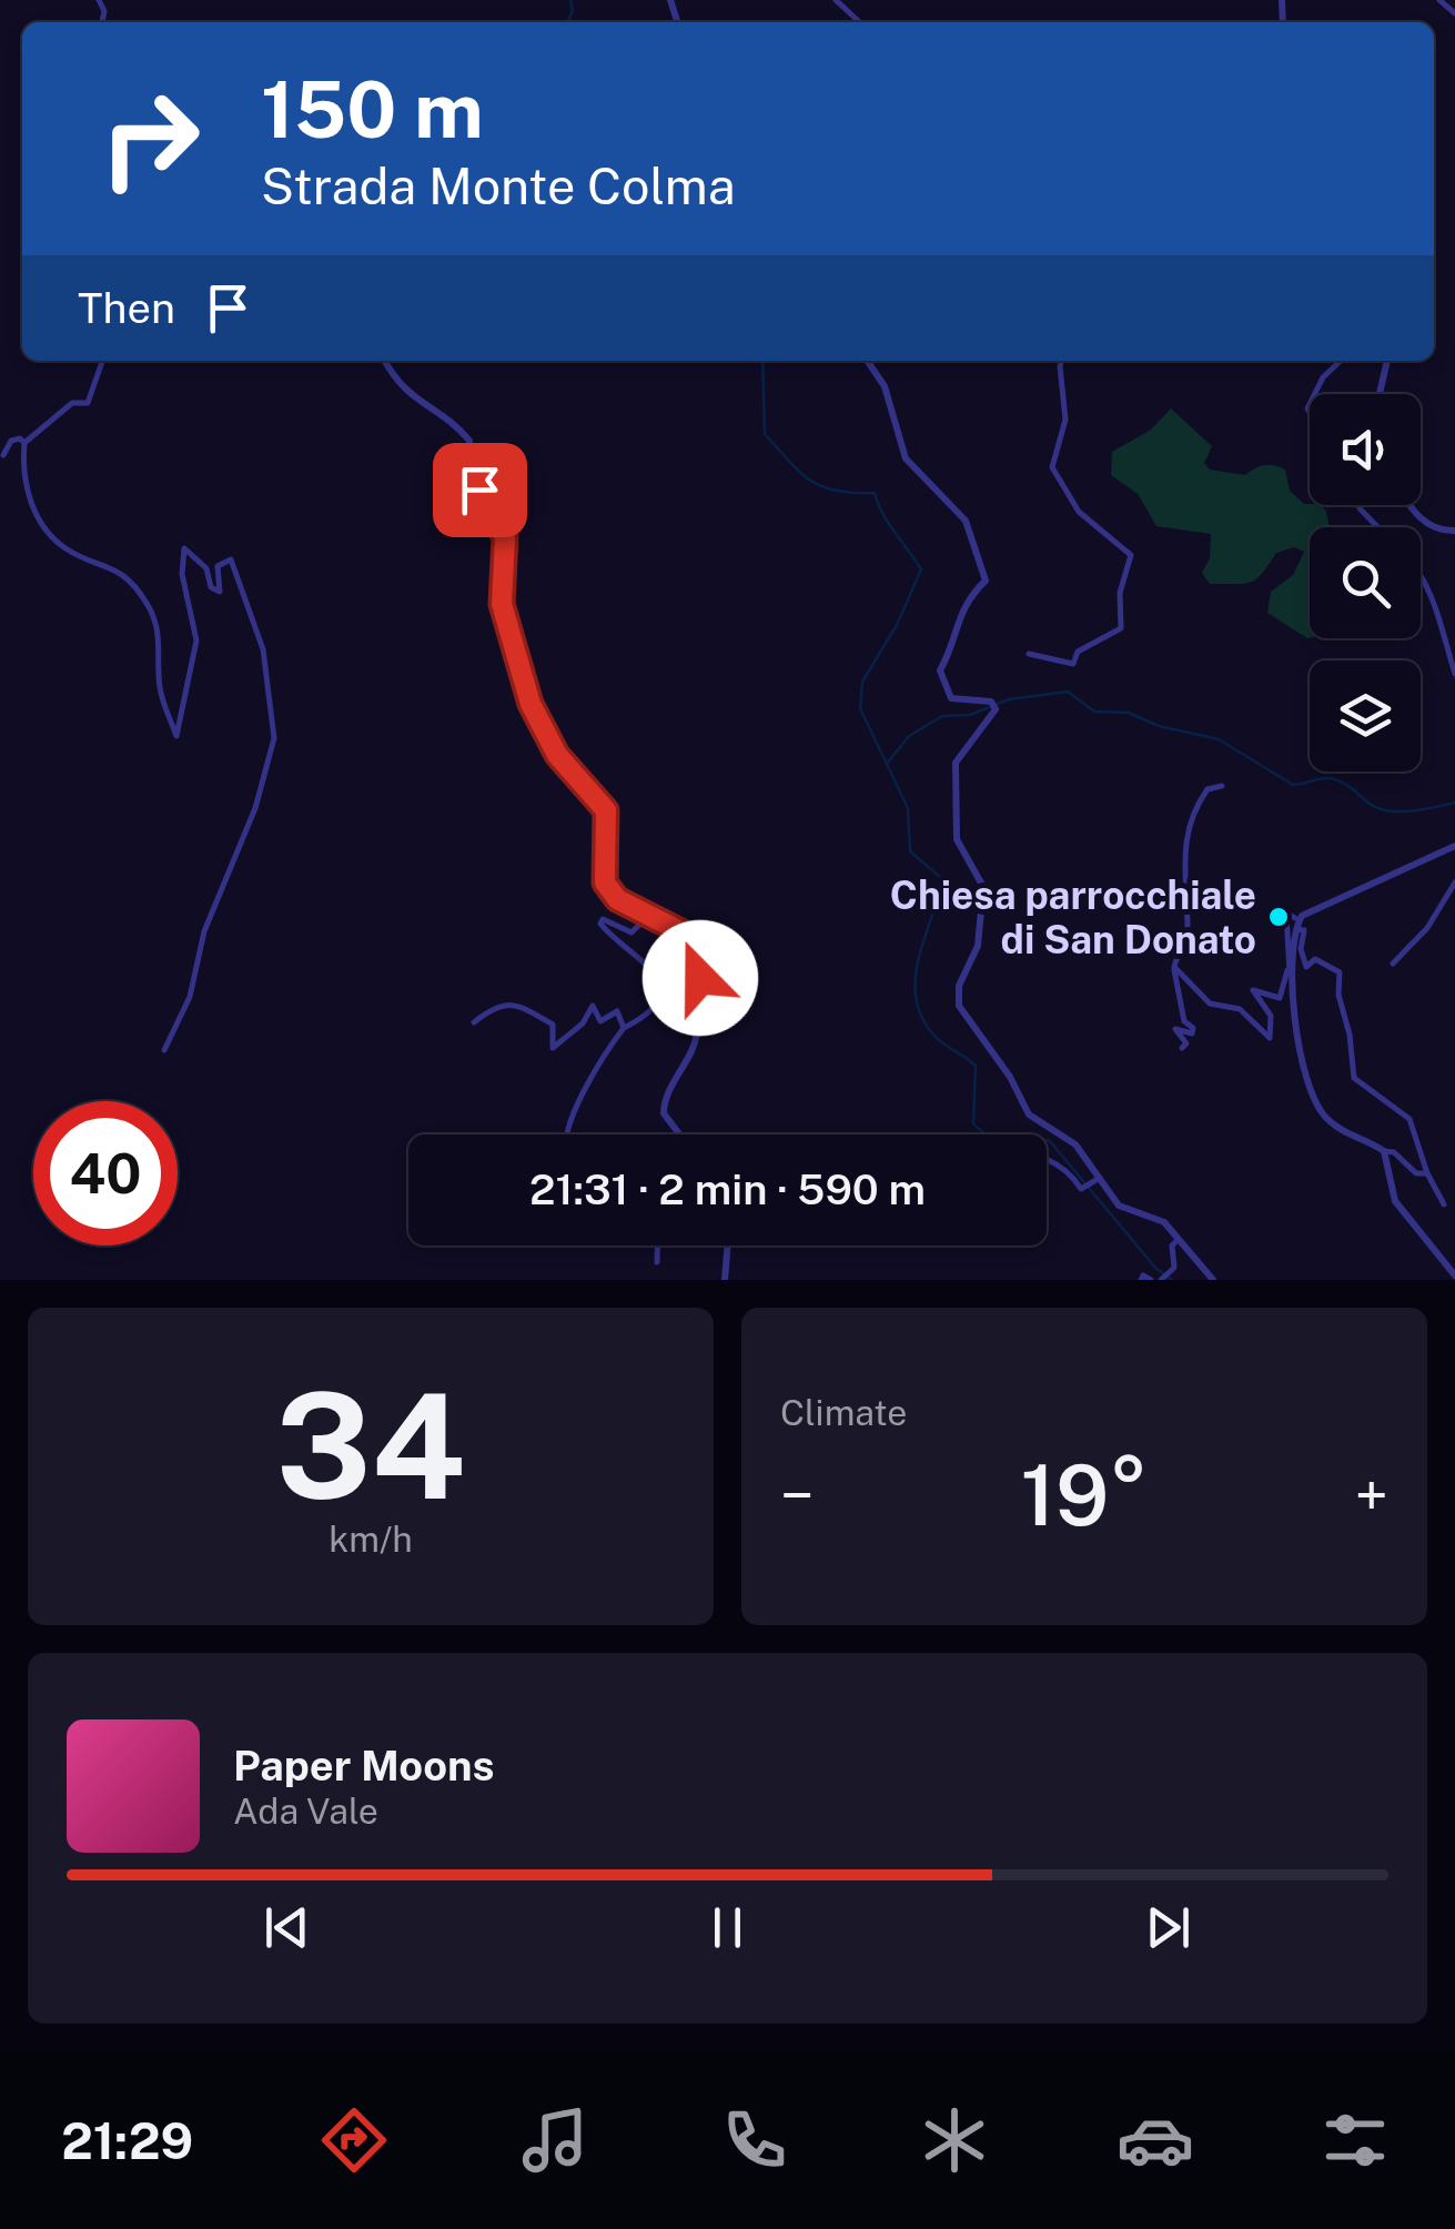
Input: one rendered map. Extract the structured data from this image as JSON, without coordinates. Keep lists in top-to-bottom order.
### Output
{
  "places": ["Chiesa parrocchiale di San Donato"],
  "page": {
    "turn": ["150 m", "Strada Monte Colma"],
    "then": "Then",
    "limit": "40",
    "trip": "21:31 · 2 min · 590 m",
    "tile": [
      ["34", "km/h"],
      "Climate"
    ],
    "heat": ["−", "19°", "+"],
    "song": ["Paper Moons", "Ada Vale"],
    "tabs": "21:29"
  }
}
